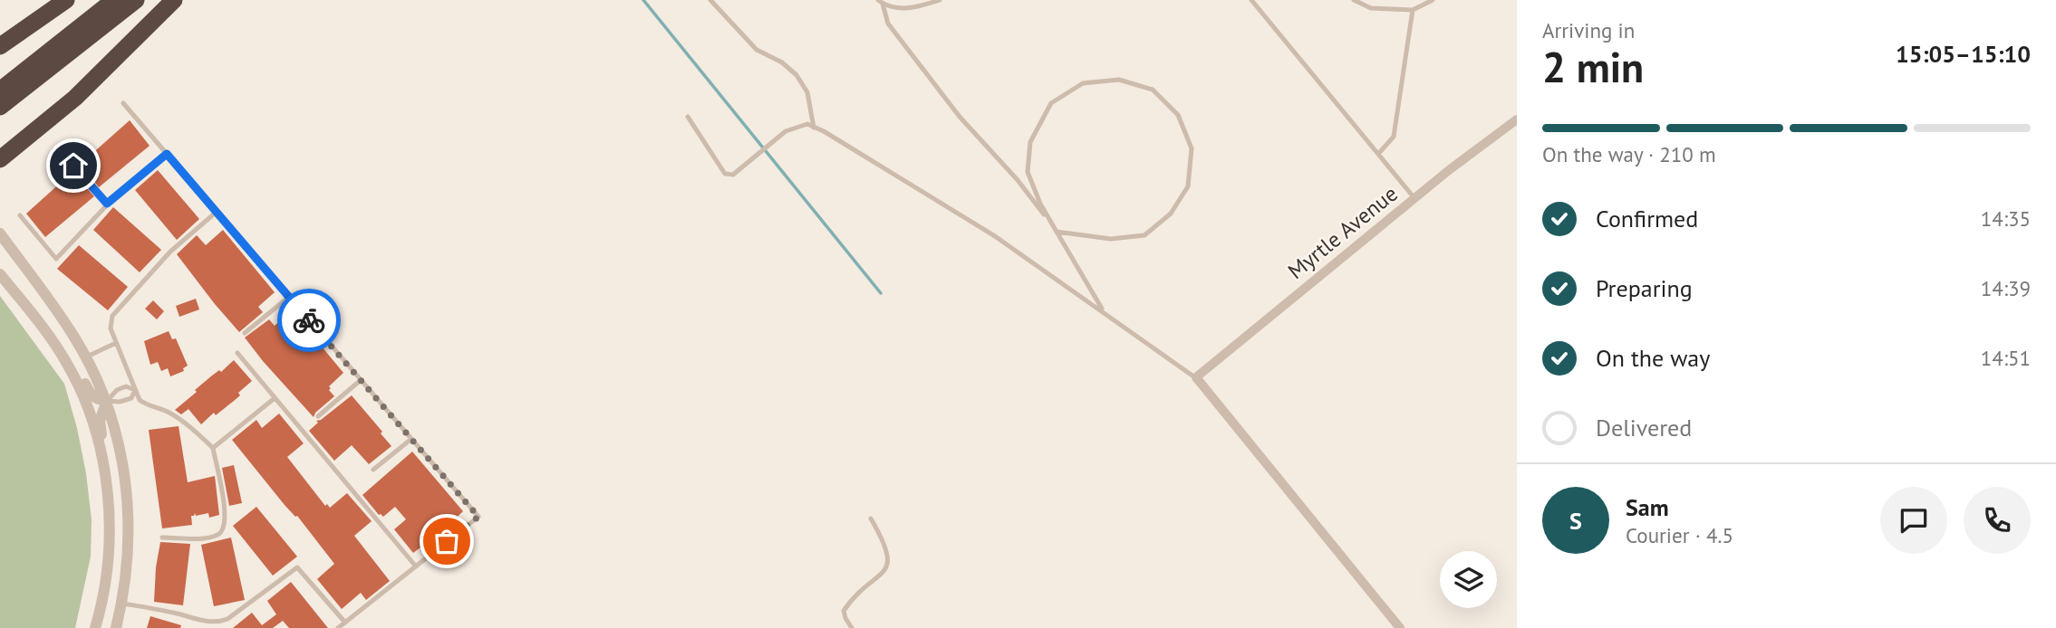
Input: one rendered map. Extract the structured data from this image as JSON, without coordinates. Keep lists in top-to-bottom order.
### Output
{
  "streets": {
    "street": ["Myrtle Avenue"]
  },
  "page": {
    "heading": ["2 min", "Arriving in", "15:05–15:10"],
    "panel": ["Sam", "Courier · 4.5"],
    "bar": "On the way · 210 m",
    "list": [
      ["Confirmed", "14:35"],
      ["Preparing", "14:39"],
      ["On the way", "14:51"],
      "Delivered"
    ],
    "round": "S"
  }
}
